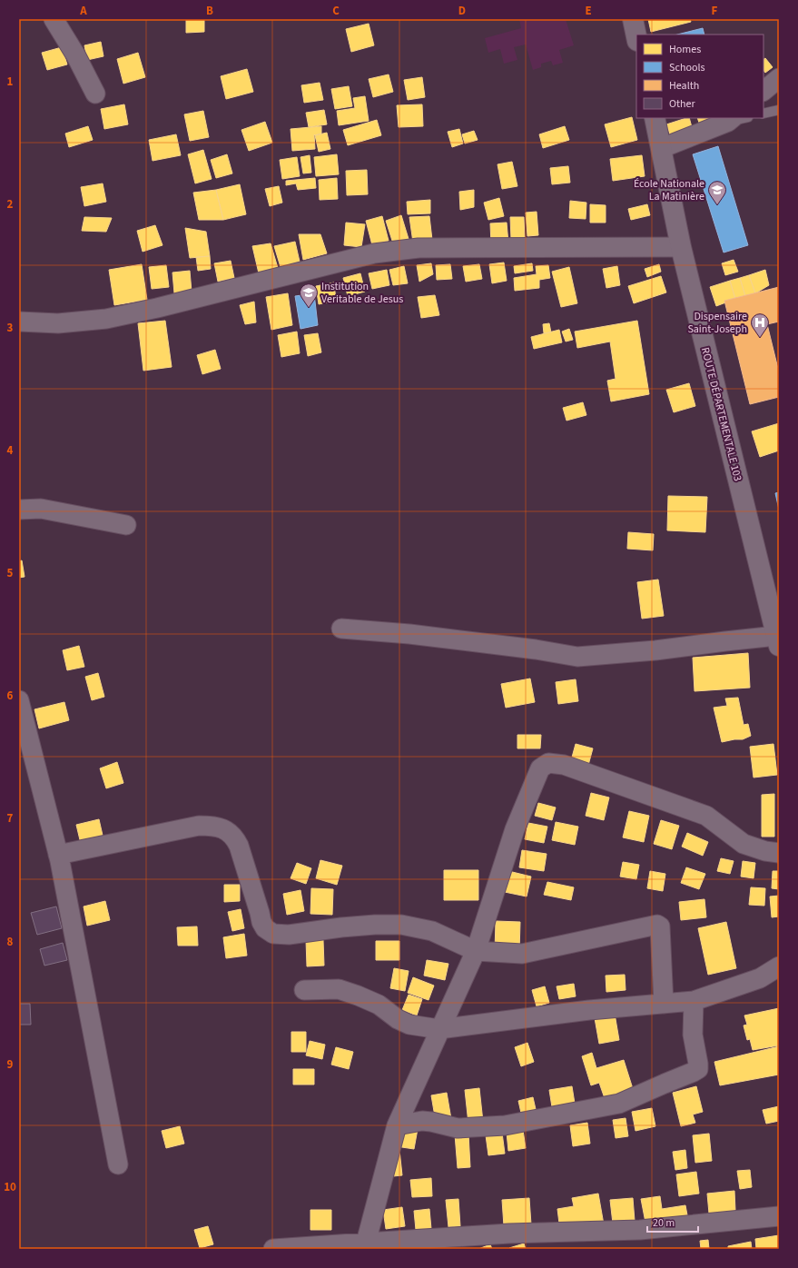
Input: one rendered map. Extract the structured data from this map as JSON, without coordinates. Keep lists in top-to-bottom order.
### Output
{
  "streets": {
    "main road": ["ROUTE DÉPARTEMENTALE 103"]
  },
  "places": {
    "school or university": ["École Nationale La Matinière", "Institution Veritable de Jesus"],
    "hospital": ["Dispensaire Saint-Joseph"]
  },
  "legend": [
    "Homes",
    "Schools",
    "Health",
    "Other"
  ],
  "scale_bar": "20 m",
  "grid": {
    "columns": [
      "A",
      "B",
      "C",
      "D",
      "E",
      "F"
    ],
    "rows": [
      "1",
      "2",
      "3",
      "4",
      "5",
      "6",
      "7",
      "8",
      "9",
      "10"
    ]
  }
}
